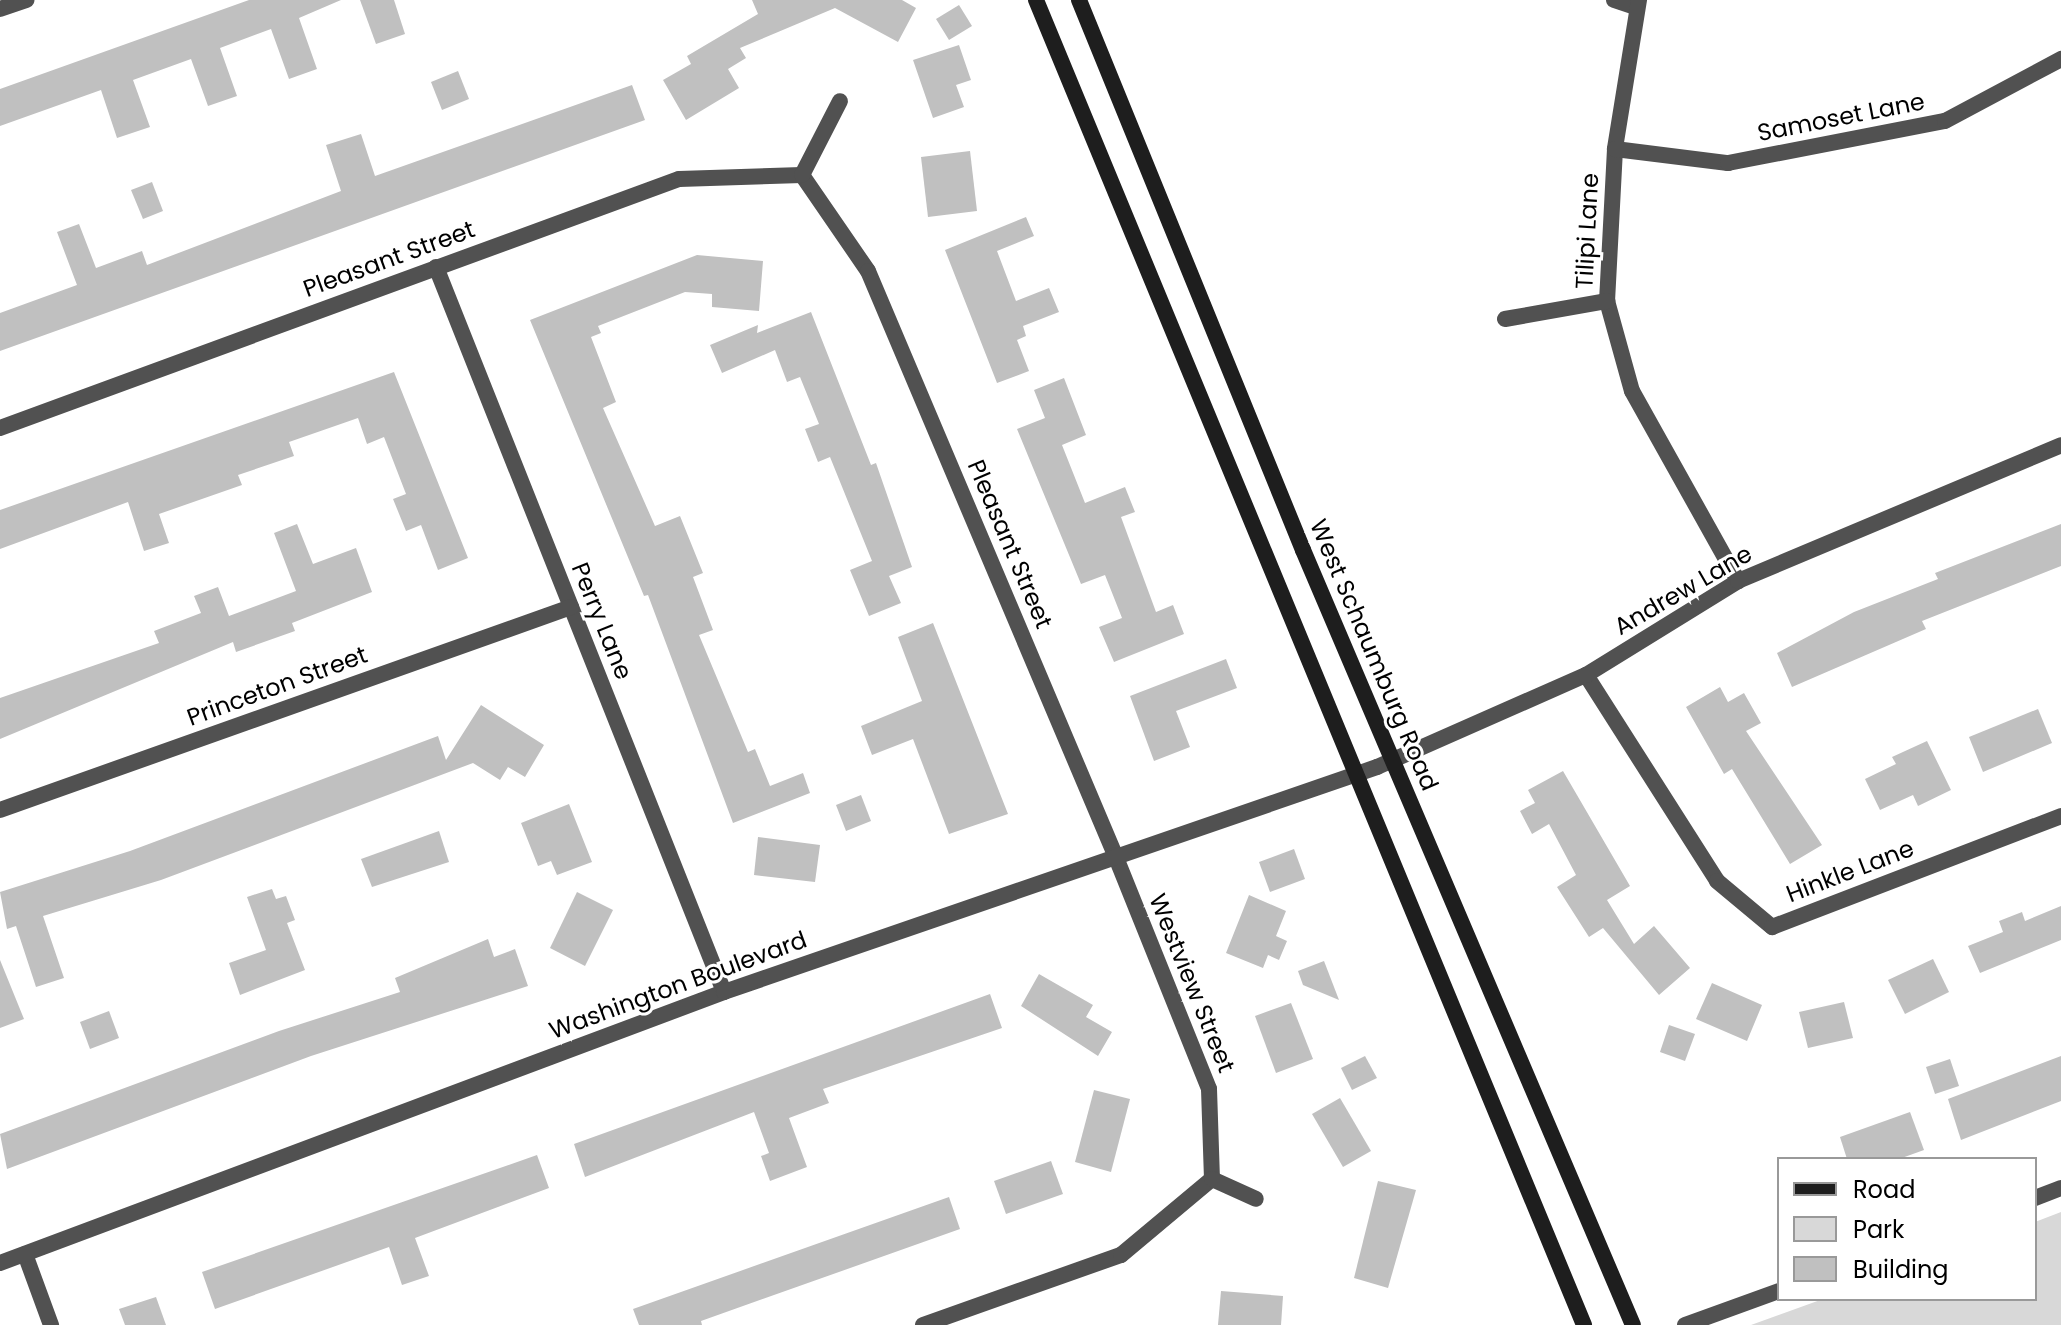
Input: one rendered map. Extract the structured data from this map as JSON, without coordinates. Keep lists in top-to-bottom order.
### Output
{
  "streets": {
    "main road": ["West Schaumburg Road"],
    "street": [
      "Samoset Lane",
      "Tilipi Lane",
      "Pleasant Street",
      "Andrew Lane",
      "Perry Lane",
      "Princeton Street",
      "Hinkle Lane",
      "Westview Street",
      "Washington Boulevard"
    ]
  },
  "crossings": [
    ["Samoset Lane", "Tilipi Lane"],
    ["Tilipi Lane", "Andrew Lane"],
    ["Pleasant Street", "Perry Lane"],
    ["Pleasant Street", "Westview Street"],
    ["Pleasant Street", "Washington Boulevard"],
    ["Andrew Lane", "West Schaumburg Road"],
    ["Andrew Lane", "Hinkle Lane"],
    ["Andrew Lane", "Washington Boulevard"],
    ["Perry Lane", "Princeton Street"],
    ["Perry Lane", "Washington Boulevard"],
    ["West Schaumburg Road", "Washington Boulevard"],
    ["Westview Street", "Washington Boulevard"]
  ],
  "legend": ["Road", "Park", "Building"]
}
